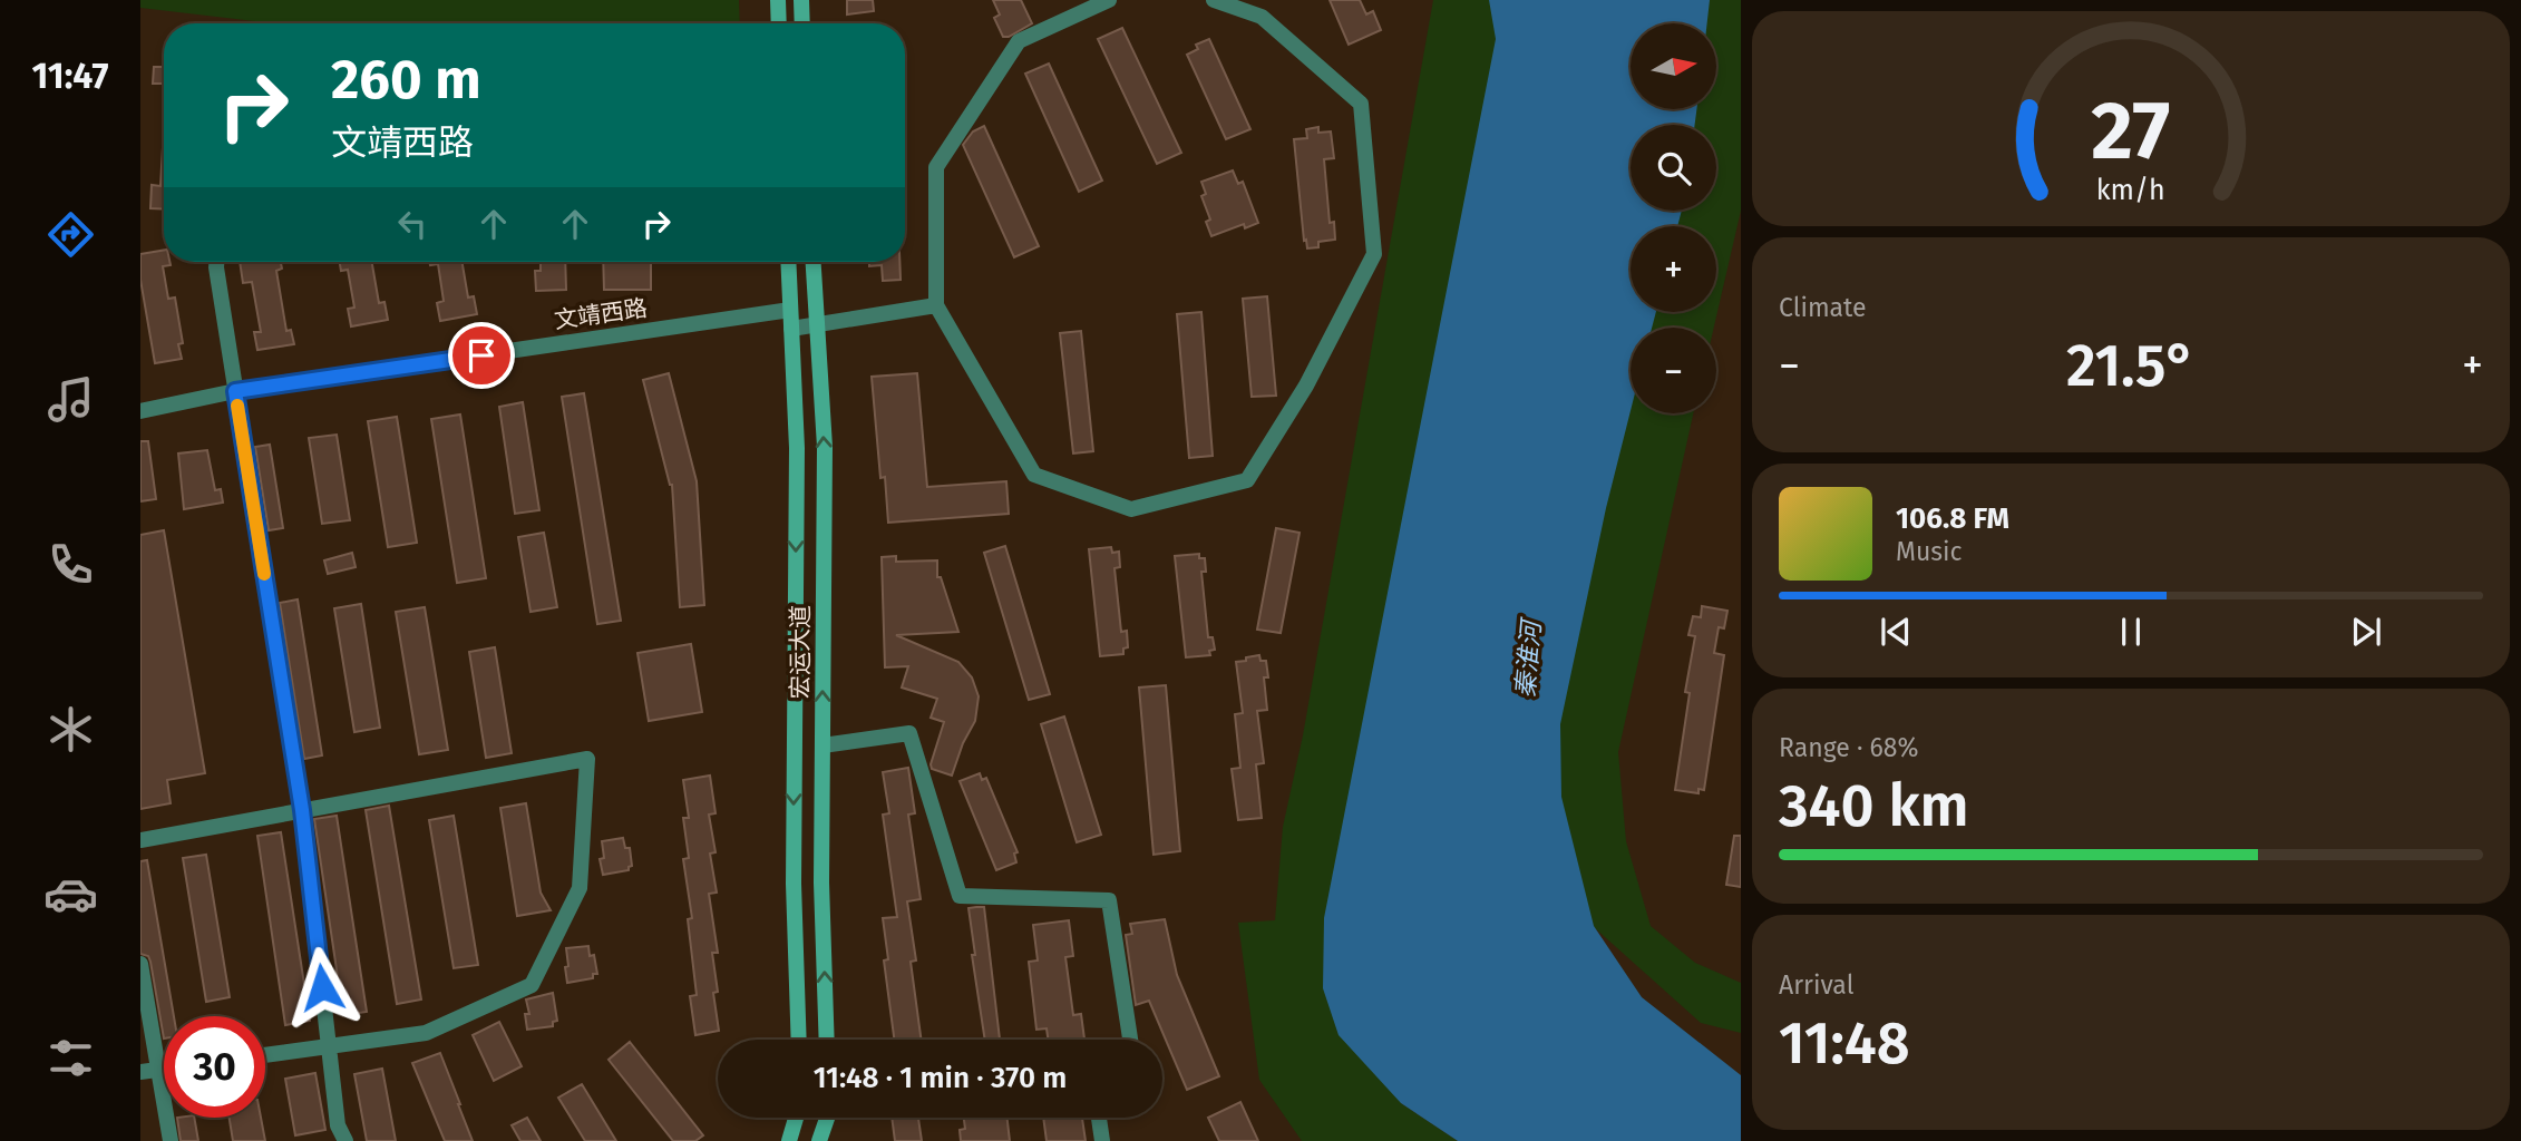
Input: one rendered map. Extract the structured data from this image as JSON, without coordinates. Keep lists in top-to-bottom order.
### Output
{
  "streets": {
    "main road": ["宏运大道"],
    "street": ["文靖西路"]
  },
  "crossings": [
    ["文靖西路", "宏运大道"]
  ],
  "water": ["秦淮河"],
  "north": "right",
  "page": {
    "tabs": "11:47",
    "map_buttons": ["+", "−"],
    "turn": ["260 m", "文靖西路"],
    "tile": [
      "Climate",
      ["Range · 68%", "340 km"],
      ["Arrival", "11:48"]
    ],
    "heat": ["−", "21.5°", "+"],
    "song": ["106.8 FM", "Music"],
    "limit": "30",
    "trip": "11:48 · 1 min · 370 m",
    "gauge": ["27", "km/h"]
  }
}
